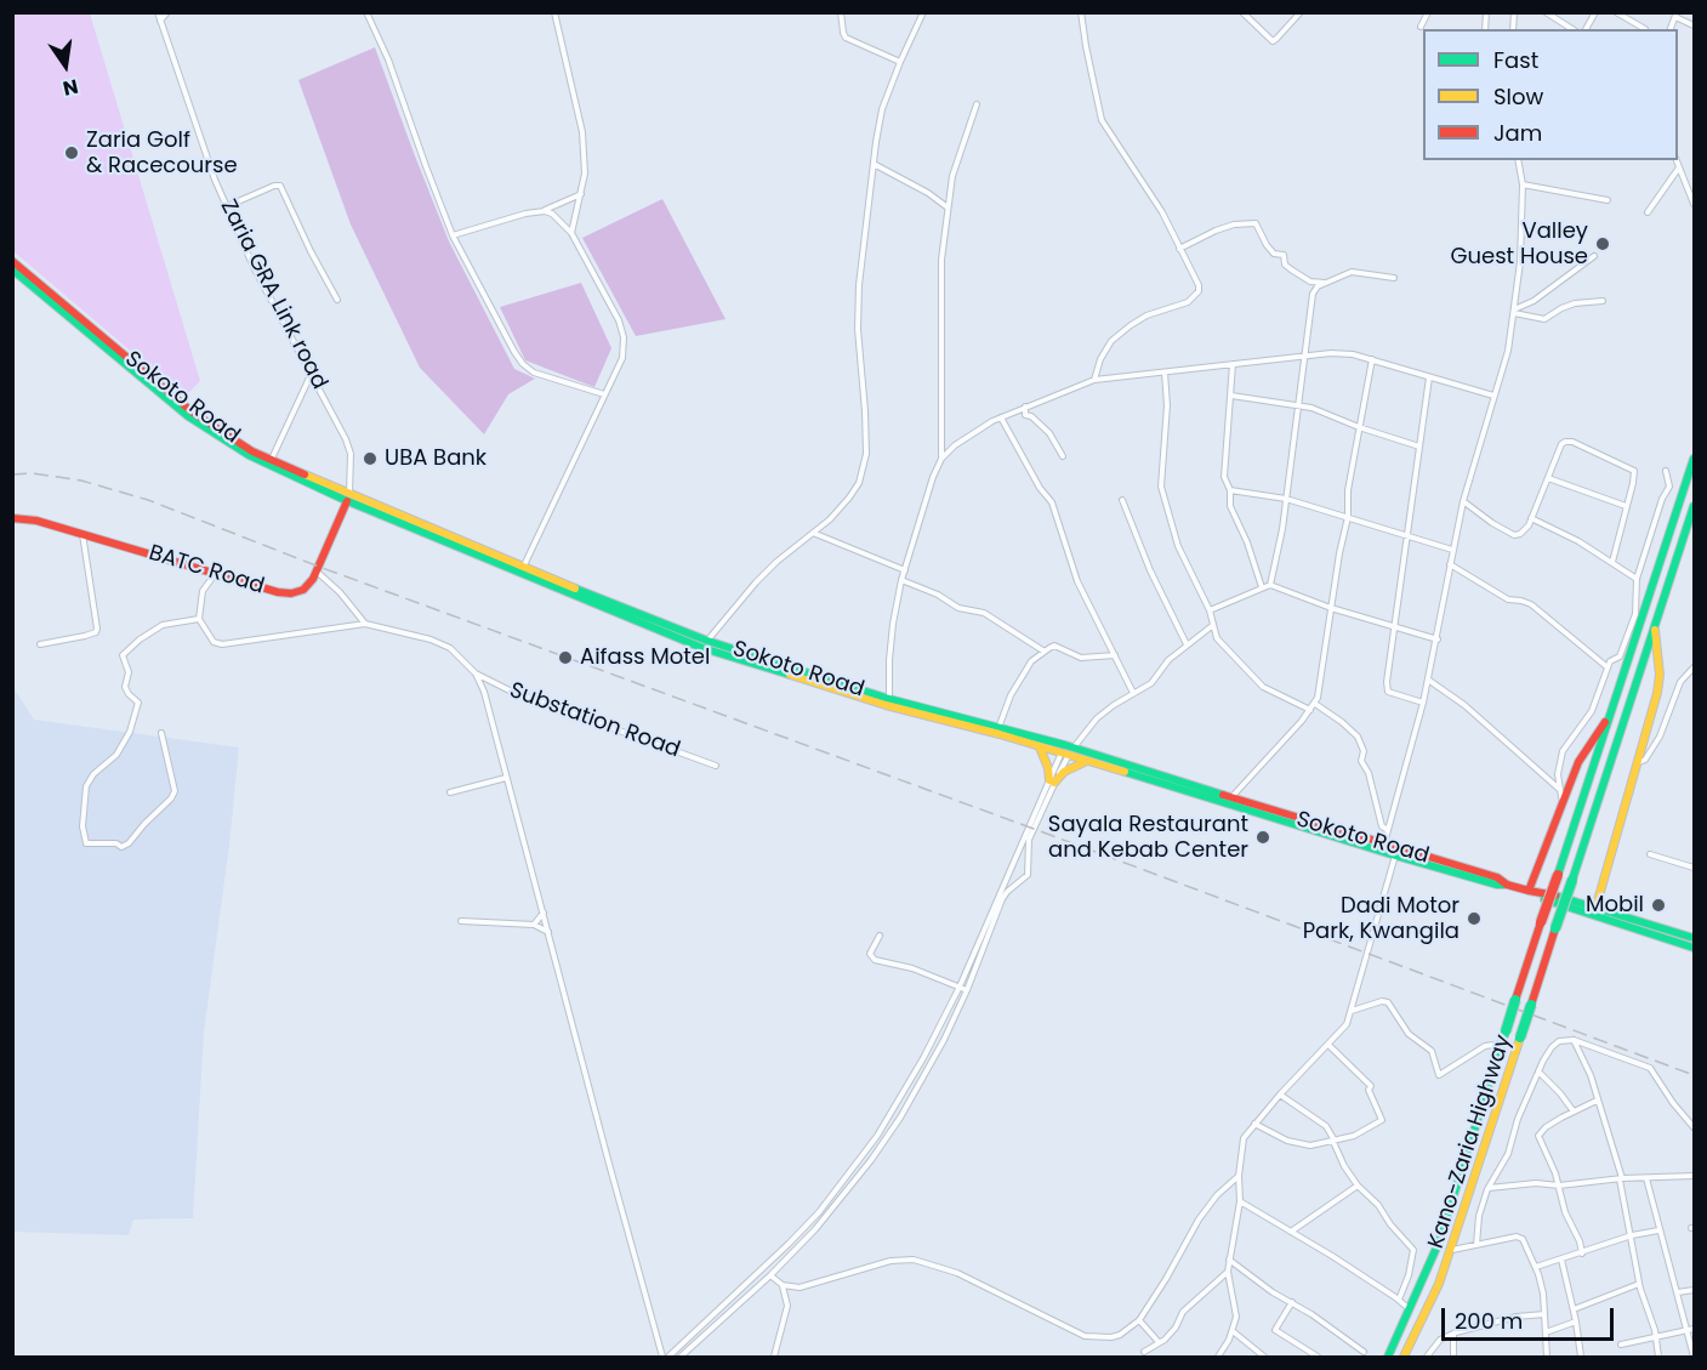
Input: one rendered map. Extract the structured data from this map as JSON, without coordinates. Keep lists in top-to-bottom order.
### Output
{
  "streets": {
    "main road": ["Sokoto Road", "BATC Road", "Kano-Zaria Highway"],
    "street": ["Zaria GRA Link road", "Substation Road"]
  },
  "crossings": [
    ["Zaria GRA Link road", "Sokoto Road"],
    ["Zaria GRA Link road", "BATC Road"],
    ["Sokoto Road", "BATC Road"]
  ],
  "places": [
    "Zaria Golf & Racecourse",
    "Valley Guest House",
    "UBA Bank",
    "Aifass Motel",
    "Sayala Restaurant and Kebab Center",
    "Mobil",
    "Dadi Motor Park, Kwangila"
  ],
  "legend": ["Fast", "Slow", "Jam"],
  "scale_bar": "200 m",
  "north": "bottom"
}
